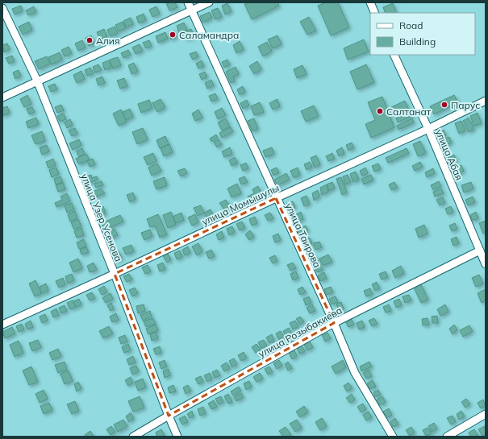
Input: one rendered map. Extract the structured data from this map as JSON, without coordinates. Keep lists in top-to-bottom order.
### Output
{
  "streets": {
    "street": [
      "улица Абая",
      "улица Момышулы",
      "улица Узер Усенова",
      "улица Таирова",
      "улица Розыбакиева"
    ]
  },
  "crossings": [
    ["улица Абая", "улица Момышулы"],
    ["улица Абая", "улица Розыбакиева"],
    ["улица Момышулы", "улица Узер Усенова"],
    ["улица Момышулы", "улица Таирова"],
    ["улица Узер Усенова", "улица Розыбакиева"],
    ["улица Таирова", "улица Розыбакиева"]
  ],
  "places": [
    "Саламандра",
    "Алия",
    "Парус",
    "Салтанат"
  ],
  "legend": ["Road", "Building"]
}
